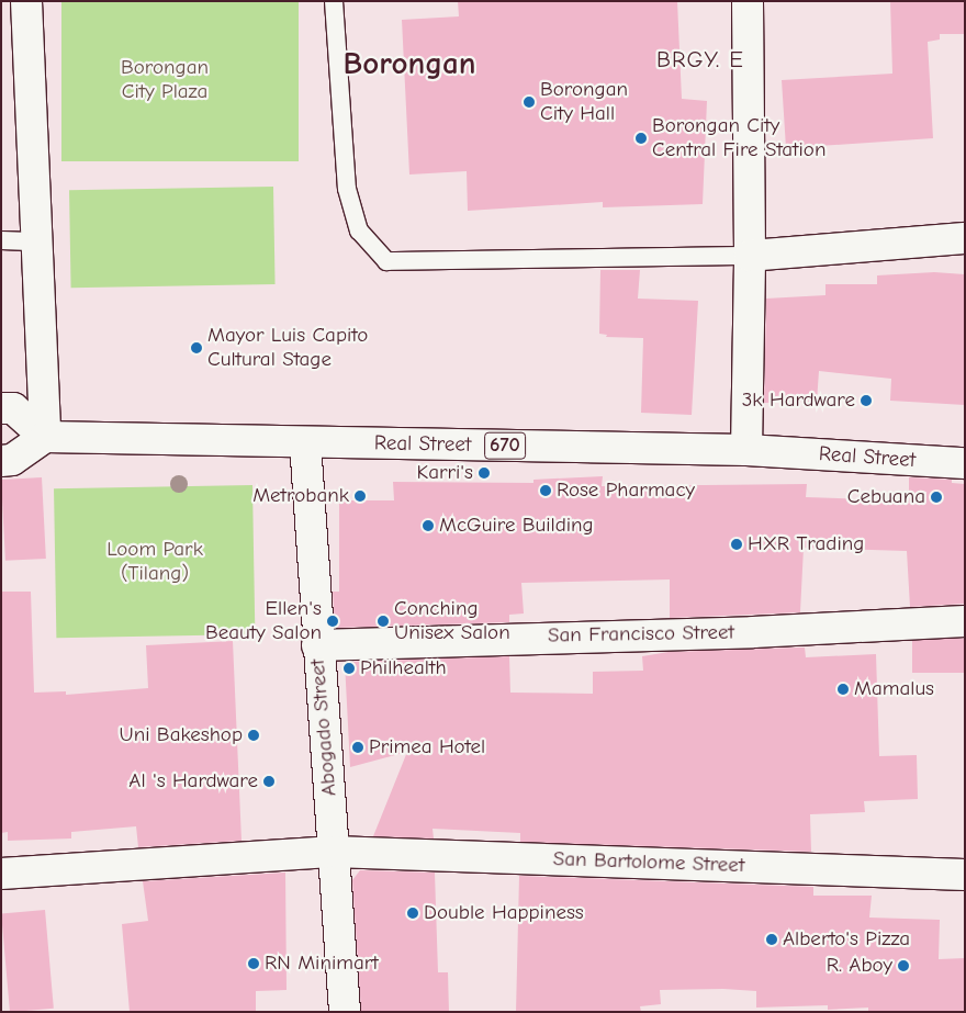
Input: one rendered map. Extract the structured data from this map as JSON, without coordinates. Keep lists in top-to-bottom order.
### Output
{
  "streets": {
    "street": [
      "Real Street",
      "670",
      "San Francisco Street",
      "Abogado Street",
      "San Bartolome Street"
    ]
  },
  "crossings": [
    ["Real Street", "Abogado Street"],
    ["San Francisco Street", "Abogado Street"],
    ["Abogado Street", "San Bartolome Street"]
  ],
  "districts": ["BRGY. E", "Borongan"],
  "parks": ["Borongan City Plaza", "Loom Park (Tilang)"],
  "places": [
    "Borongan City Hall",
    "Borongan City Central Fire Station",
    "Mayor Luis Capito Cultural Stage",
    "3k Hardware",
    "Karri's",
    "Rose Pharmacy",
    "Metrobank",
    "Cebuana",
    "McGuire Building",
    "HXR Trading",
    "Ellen's Beauty Salon",
    "Conching Unisex Salon",
    "Philhealth",
    "Mamalus",
    "Uni Bakeshop",
    "Primea Hotel",
    "Al 's Hardware",
    "Double Happiness",
    "Alberto's Pizza",
    "RN Minimart",
    "R. Aboy"
  ]
}
